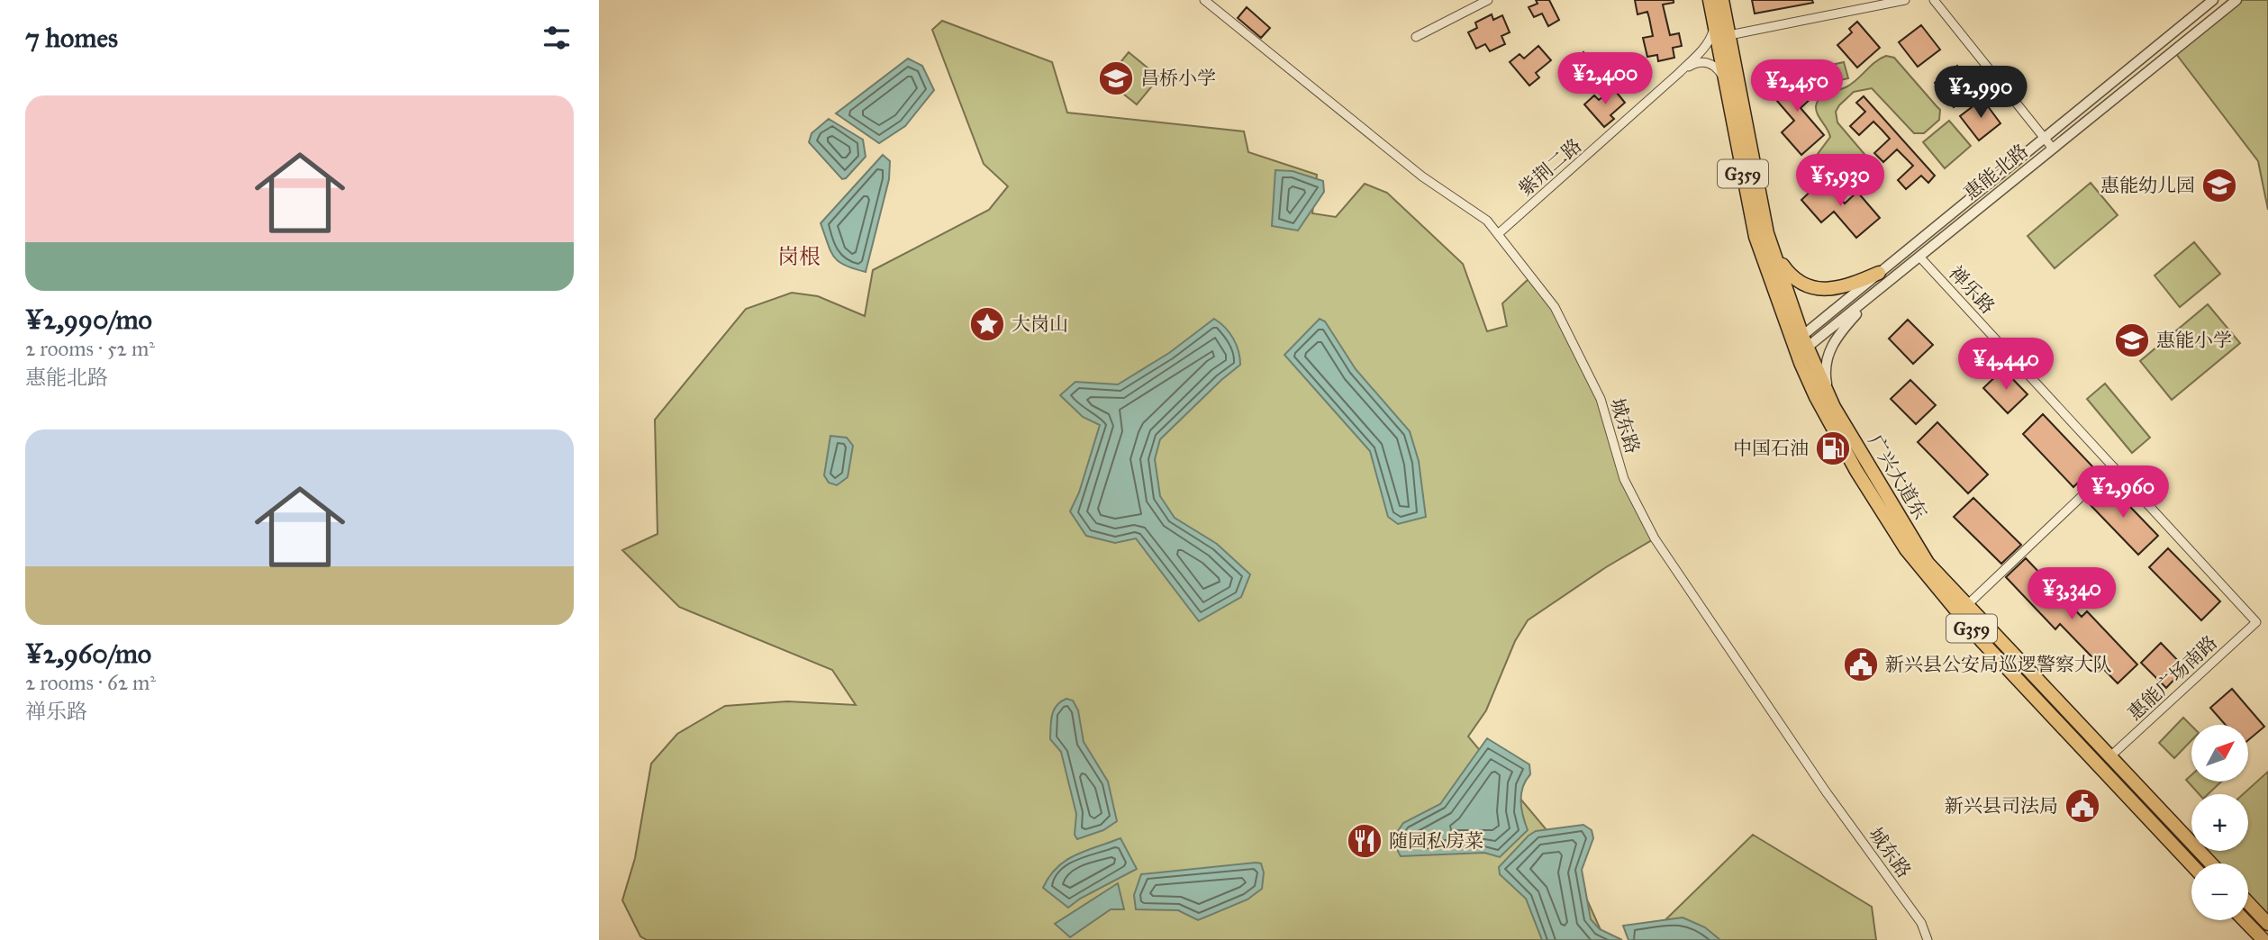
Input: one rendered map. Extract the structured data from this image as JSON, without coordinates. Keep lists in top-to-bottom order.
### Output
{
  "streets": {
    "highway": ["G359", "广兴大道东"],
    "street": [
      "紫荆二路",
      "惠能北路",
      "禅乐路",
      "城东路",
      "惠能广场南路"
    ]
  },
  "crossings": [
    ["紫荆二路", "城东路"],
    ["紫荆二路", "广兴大道东"],
    ["惠能北路", "禅乐路"],
    ["惠能北路", "广兴大道东"],
    ["禅乐路", "惠能广场南路"],
    ["广兴大道东", "惠能广场南路"]
  ],
  "districts": ["岗根"],
  "places": {
    "school or university": ["昌桥小学", "惠能幼儿园", "惠能小学"],
    "place": ["大岗山"],
    "fuel station": ["中国石油"],
    "public building": ["新兴县公安局巡逻警察大队", "新兴县司法局"],
    "restaurant": ["随园私房菜"]
  },
  "north": "top right",
  "page": {
    "heading": "7 homes",
    "price": [
      "¥2,400",
      "¥2,450",
      "¥2,990",
      "¥5,930",
      "¥4,440",
      "¥2,960",
      "¥3,340"
    ],
    "list": [
      {
        "name": "¥2,990/mo",
        "note": "2 rooms · 52 m² · 惠能北路"
      },
      {
        "name": "¥2,960/mo",
        "note": "2 rooms · 62 m² · 禅乐路"
      }
    ],
    "map_buttons": ["+", "−"]
  }
}
